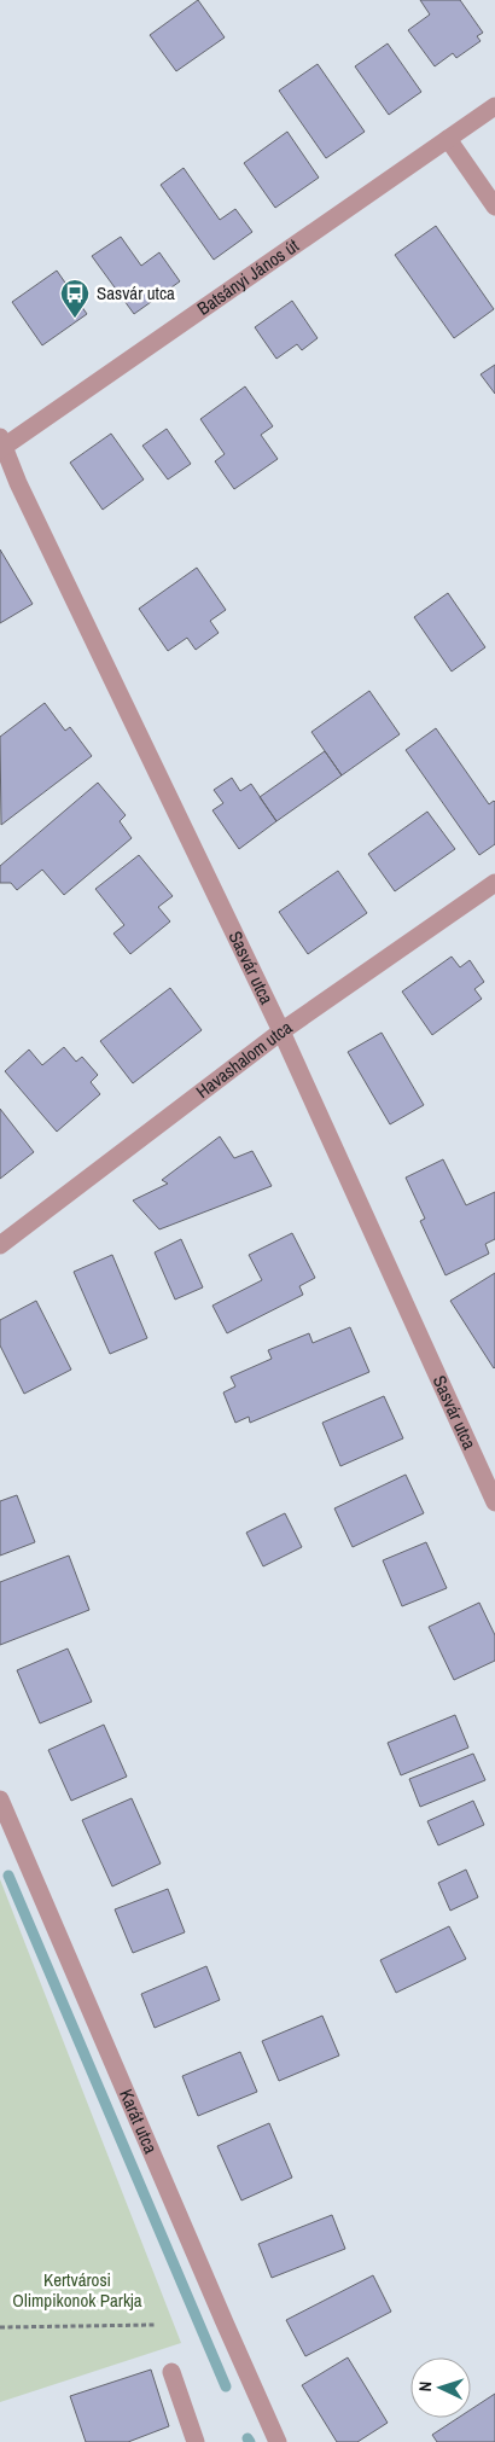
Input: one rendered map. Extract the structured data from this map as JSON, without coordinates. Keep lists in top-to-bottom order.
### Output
{
  "streets": {
    "street": [
      "Batsányi János út",
      "Sasvár utca",
      "Havashalom utca",
      "Karát utca"
    ]
  },
  "crossings": [
    ["Batsányi János út", "Sasvár utca"],
    ["Sasvár utca", "Havashalom utca"]
  ],
  "parks": ["Kertvárosi Olimpikonok Parkja"],
  "places": {
    "bus stop": ["Sasvár utca"]
  },
  "north": "left"
}
